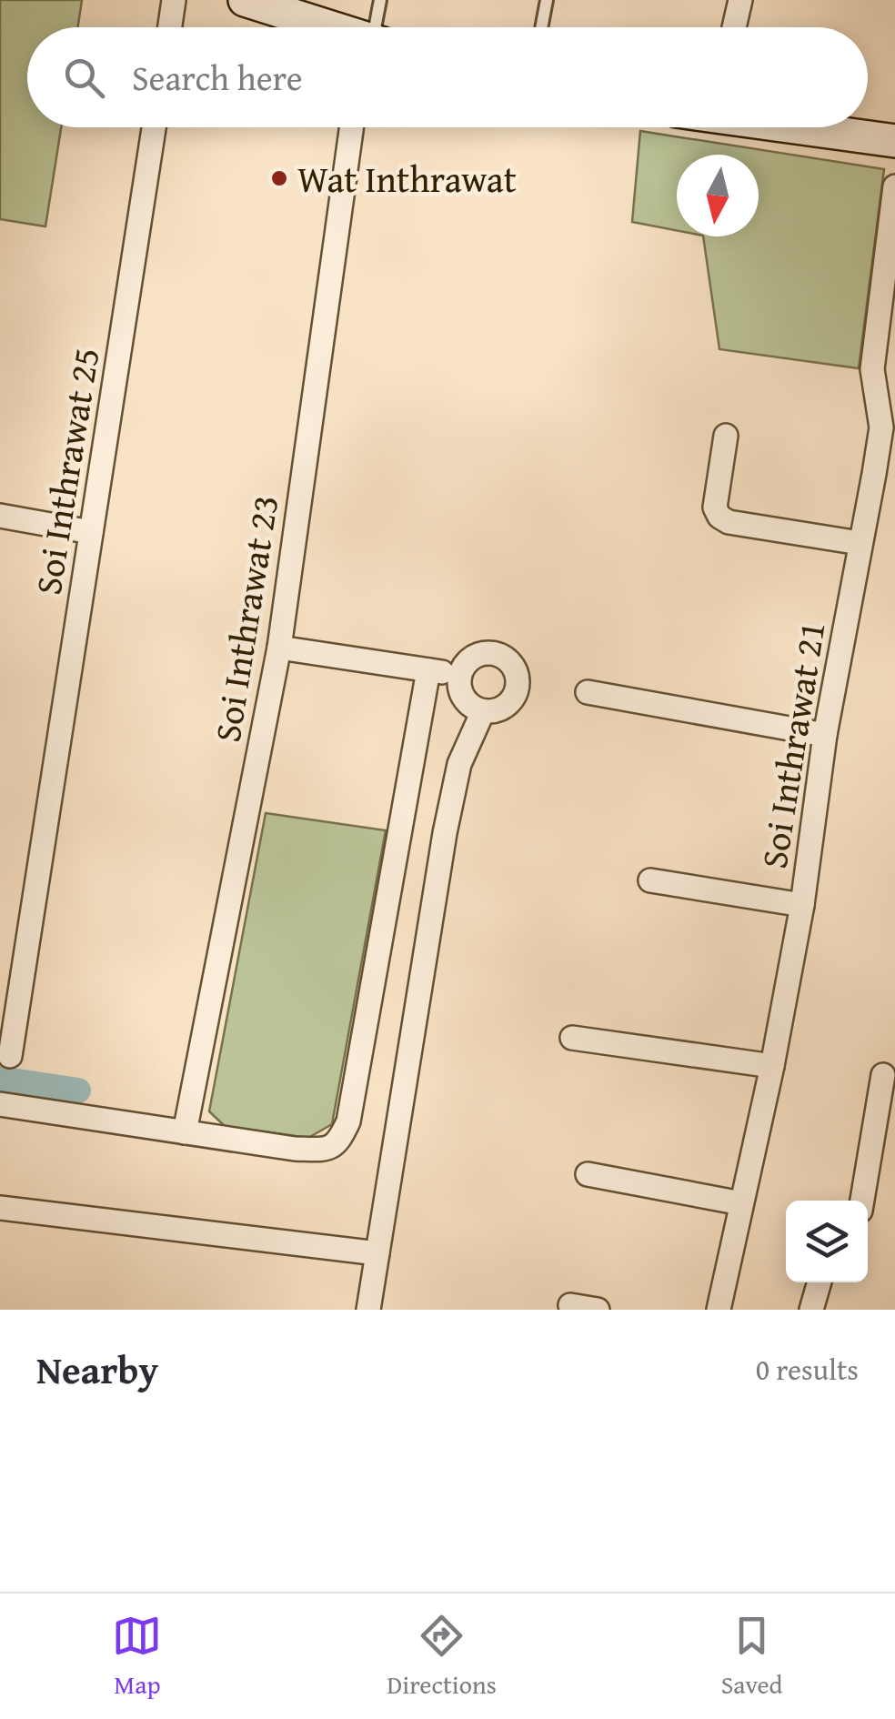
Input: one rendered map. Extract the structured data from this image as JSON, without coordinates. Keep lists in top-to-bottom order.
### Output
{
  "streets": {
    "street": ["Soi Inthrawat 25", "Soi Inthrawat 23", "Soi Inthrawat 21"]
  },
  "places": ["Wat Inthrawat"],
  "north": "bottom",
  "page": {
    "search": "Search here",
    "heading": ["Nearby", "0 results"],
    "nav": ["Map", "Directions", "Saved"]
  }
}
